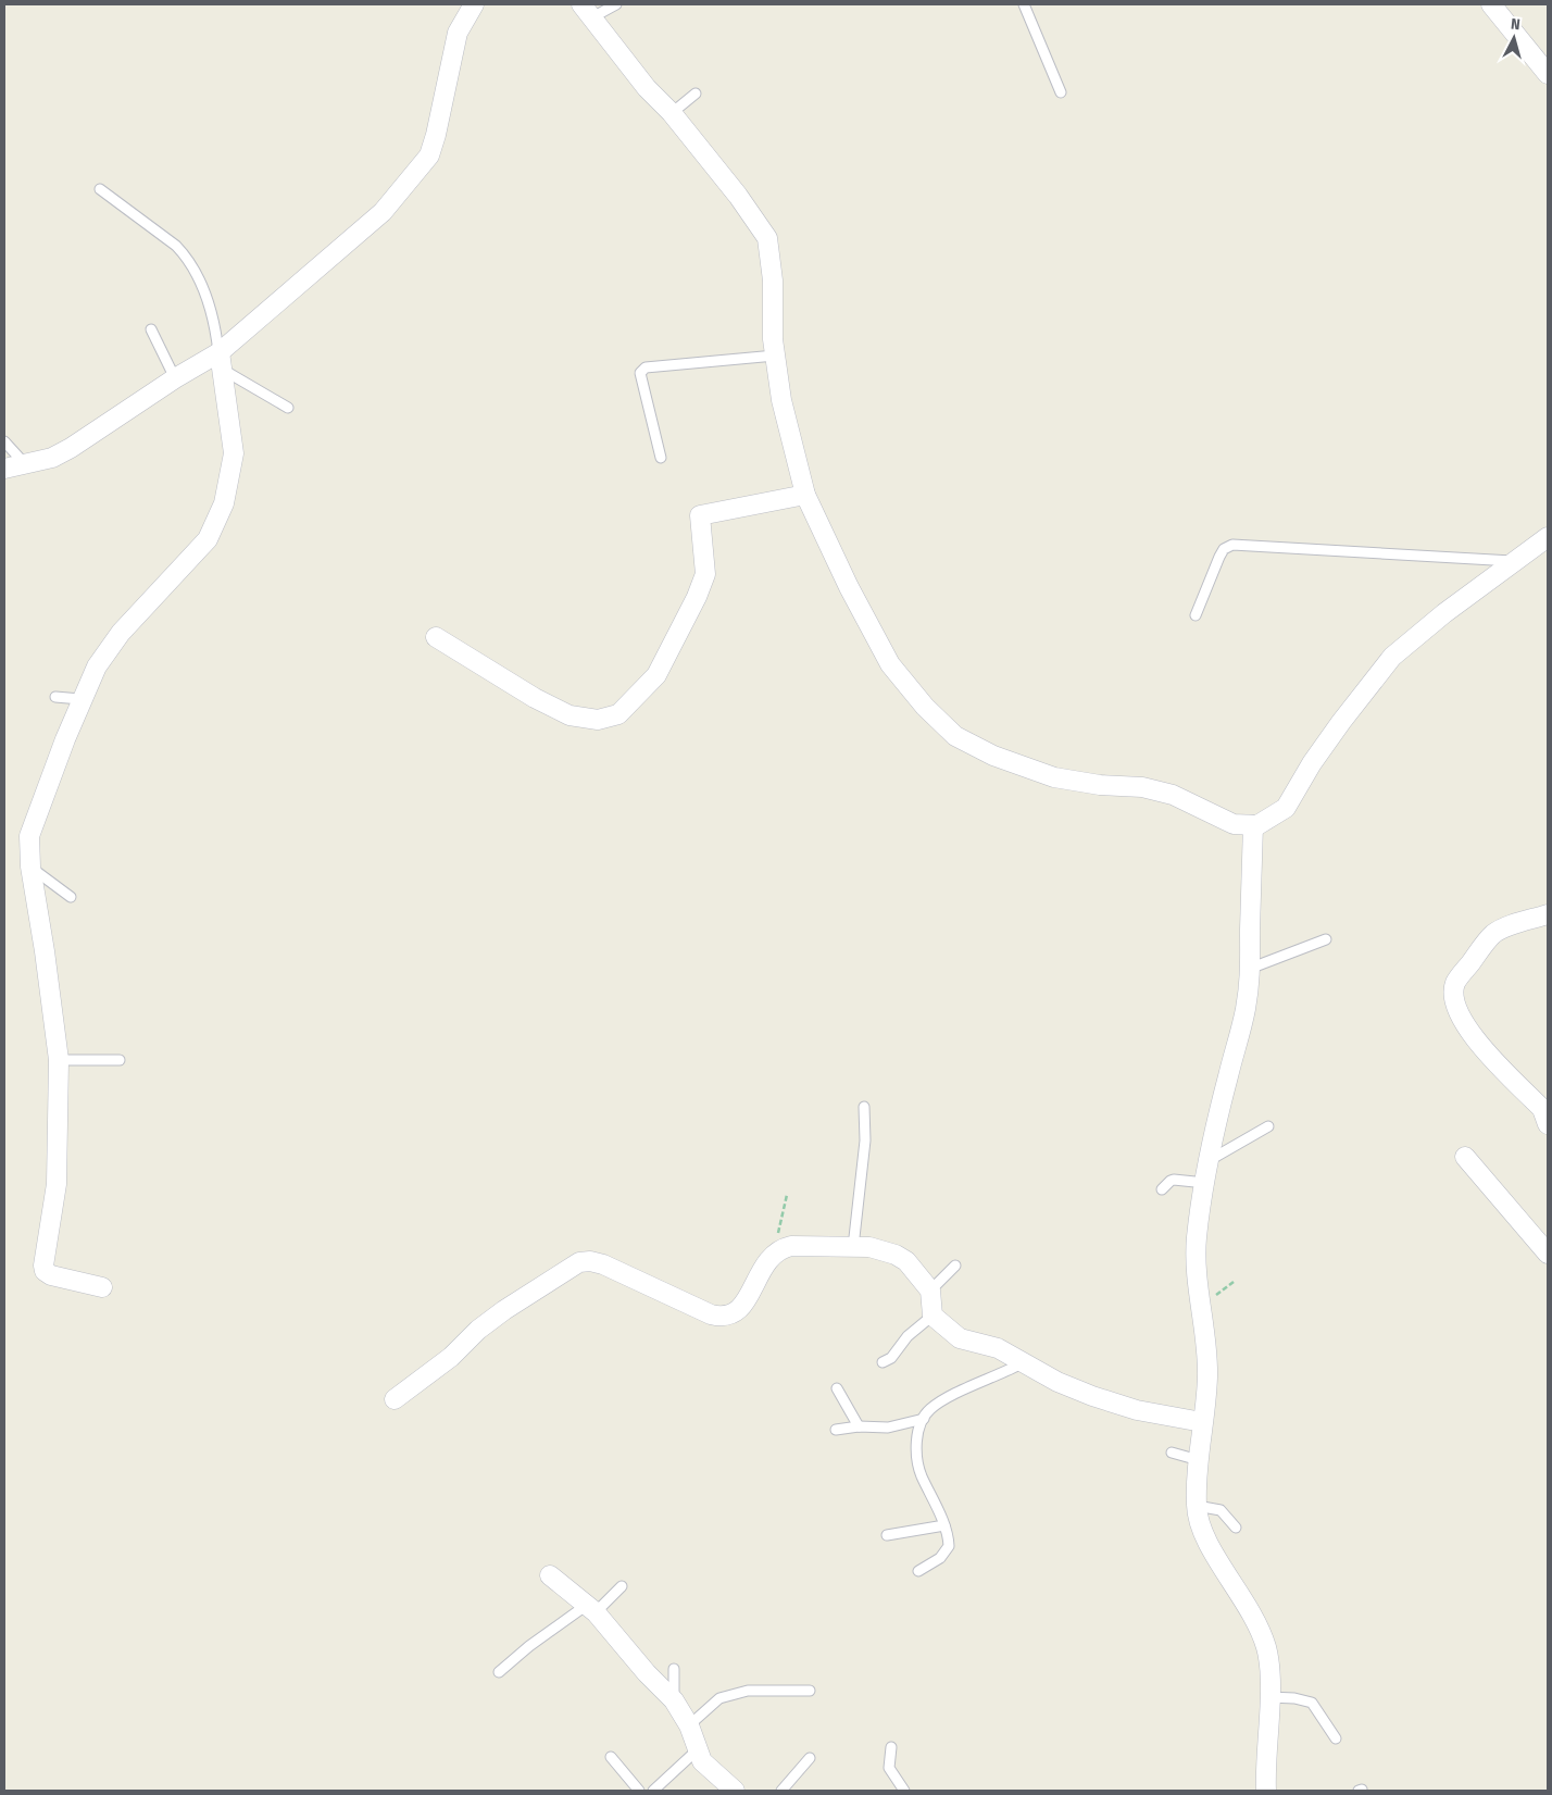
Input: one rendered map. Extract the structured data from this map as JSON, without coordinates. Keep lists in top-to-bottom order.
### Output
{
  "north": "top"
}
